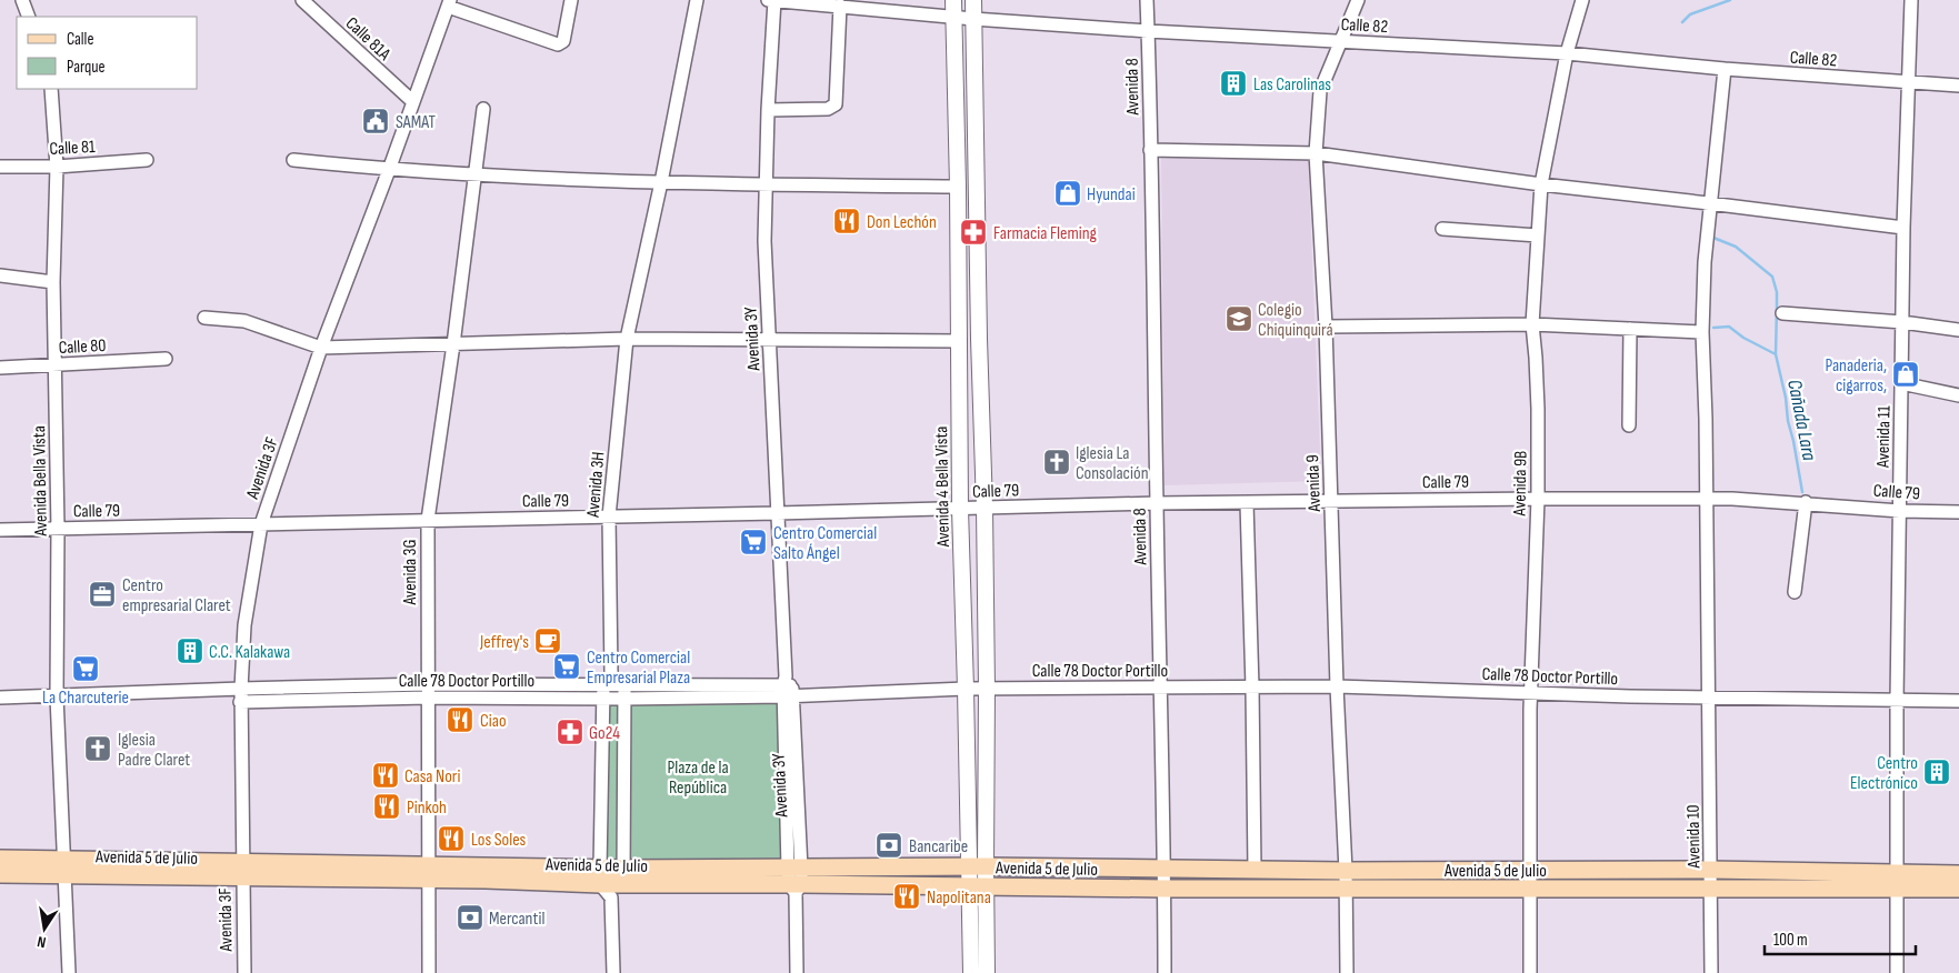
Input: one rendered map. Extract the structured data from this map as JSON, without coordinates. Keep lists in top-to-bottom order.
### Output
{
  "streets": {
    "main road": ["Avenida 5 de Julio"],
    "street": [
      "Calle 82",
      "Calle 81A",
      "Avenida 8",
      "Calle 81",
      "Avenida 3Y",
      "Calle 80",
      "Avenida 11",
      "Avenida 3F",
      "Avenida Bella Vista",
      "Calle 79",
      "Avenida 9",
      "Avenida 9B",
      "Avenida 3H",
      "Avenida 4 Bella Vista",
      "Avenida 3G",
      "Calle 78 Doctor Portillo",
      "Avenida 10"
    ]
  },
  "crossings": [
    ["Calle 82", "Avenida 8"],
    ["Calle 82", "Avenida 3Y"],
    ["Calle 82", "Avenida 11"],
    ["Calle 82", "Avenida 9"],
    ["Calle 82", "Avenida 9B"],
    ["Calle 82", "Avenida 4 Bella Vista"],
    ["Calle 82", "Avenida 10"],
    ["Calle 81A", "Avenida 3F"],
    ["Avenida 8", "Calle 79"],
    ["Avenida 8", "Calle 78 Doctor Portillo"],
    ["Avenida 8", "Avenida 5 de Julio"],
    ["Calle 81", "Avenida Bella Vista"],
    ["Avenida 3Y", "Calle 79"],
    ["Avenida 3Y", "Calle 78 Doctor Portillo"],
    ["Avenida 3Y", "Avenida 5 de Julio"],
    ["Calle 80", "Avenida Bella Vista"],
    ["Avenida 11", "Calle 79"],
    ["Avenida 11", "Calle 78 Doctor Portillo"],
    ["Avenida 11", "Avenida 5 de Julio"],
    ["Avenida 3F", "Calle 79"],
    ["Avenida 3F", "Calle 78 Doctor Portillo"],
    ["Avenida 3F", "Avenida 5 de Julio"],
    ["Avenida Bella Vista", "Calle 79"],
    ["Avenida Bella Vista", "Calle 78 Doctor Portillo"],
    ["Avenida Bella Vista", "Avenida 5 de Julio"],
    ["Calle 79", "Avenida 9"],
    ["Calle 79", "Avenida 9B"],
    ["Calle 79", "Avenida 3H"],
    ["Calle 79", "Avenida 4 Bella Vista"],
    ["Calle 79", "Avenida 3G"],
    ["Calle 79", "Avenida 10"],
    ["Avenida 9", "Calle 78 Doctor Portillo"],
    ["Avenida 9", "Avenida 5 de Julio"],
    ["Avenida 9B", "Calle 78 Doctor Portillo"],
    ["Avenida 9B", "Avenida 5 de Julio"],
    ["Avenida 3H", "Calle 78 Doctor Portillo"],
    ["Avenida 3H", "Avenida 5 de Julio"],
    ["Avenida 4 Bella Vista", "Calle 78 Doctor Portillo"],
    ["Avenida 4 Bella Vista", "Avenida 5 de Julio"],
    ["Avenida 3G", "Calle 78 Doctor Portillo"],
    ["Avenida 3G", "Avenida 5 de Julio"],
    ["Calle 78 Doctor Portillo", "Avenida 10"],
    ["Avenida 10", "Avenida 5 de Julio"]
  ],
  "water": ["Cañada Lara"],
  "parks": ["Plaza de la República"],
  "places": {
    "building": ["Las Carolinas", "C.C. Kalakawa", "Centro Electrónico"],
    "public building": ["SAMAT"],
    "shop": ["Hyundai", "Panaderia, cigarros,"],
    "restaurant": [
      "Don Lechón",
      "Ciao",
      "Casa Nori",
      "Pinkoh",
      "Los Soles",
      "Napolitana"
    ],
    "pharmacy": ["Farmacia Fleming", "Go24"],
    "school or university": ["Colegio Chiquinquirá"],
    "church": ["Iglesia La Consolación", "Iglesia Padre Claret"],
    "supermarket": ["Centro Comercial Salto Ángel", "Centro Comercial Empresarial Plaza", "La Charcuterie"],
    "office": ["Centro empresarial Claret"],
    "cafe": ["Jeffrey's"],
    "bank": ["Bancaribe", "Mercantil"]
  },
  "legend": ["Calle", "Parque"],
  "scale_bar": "100 m",
  "north": "bottom"
}
